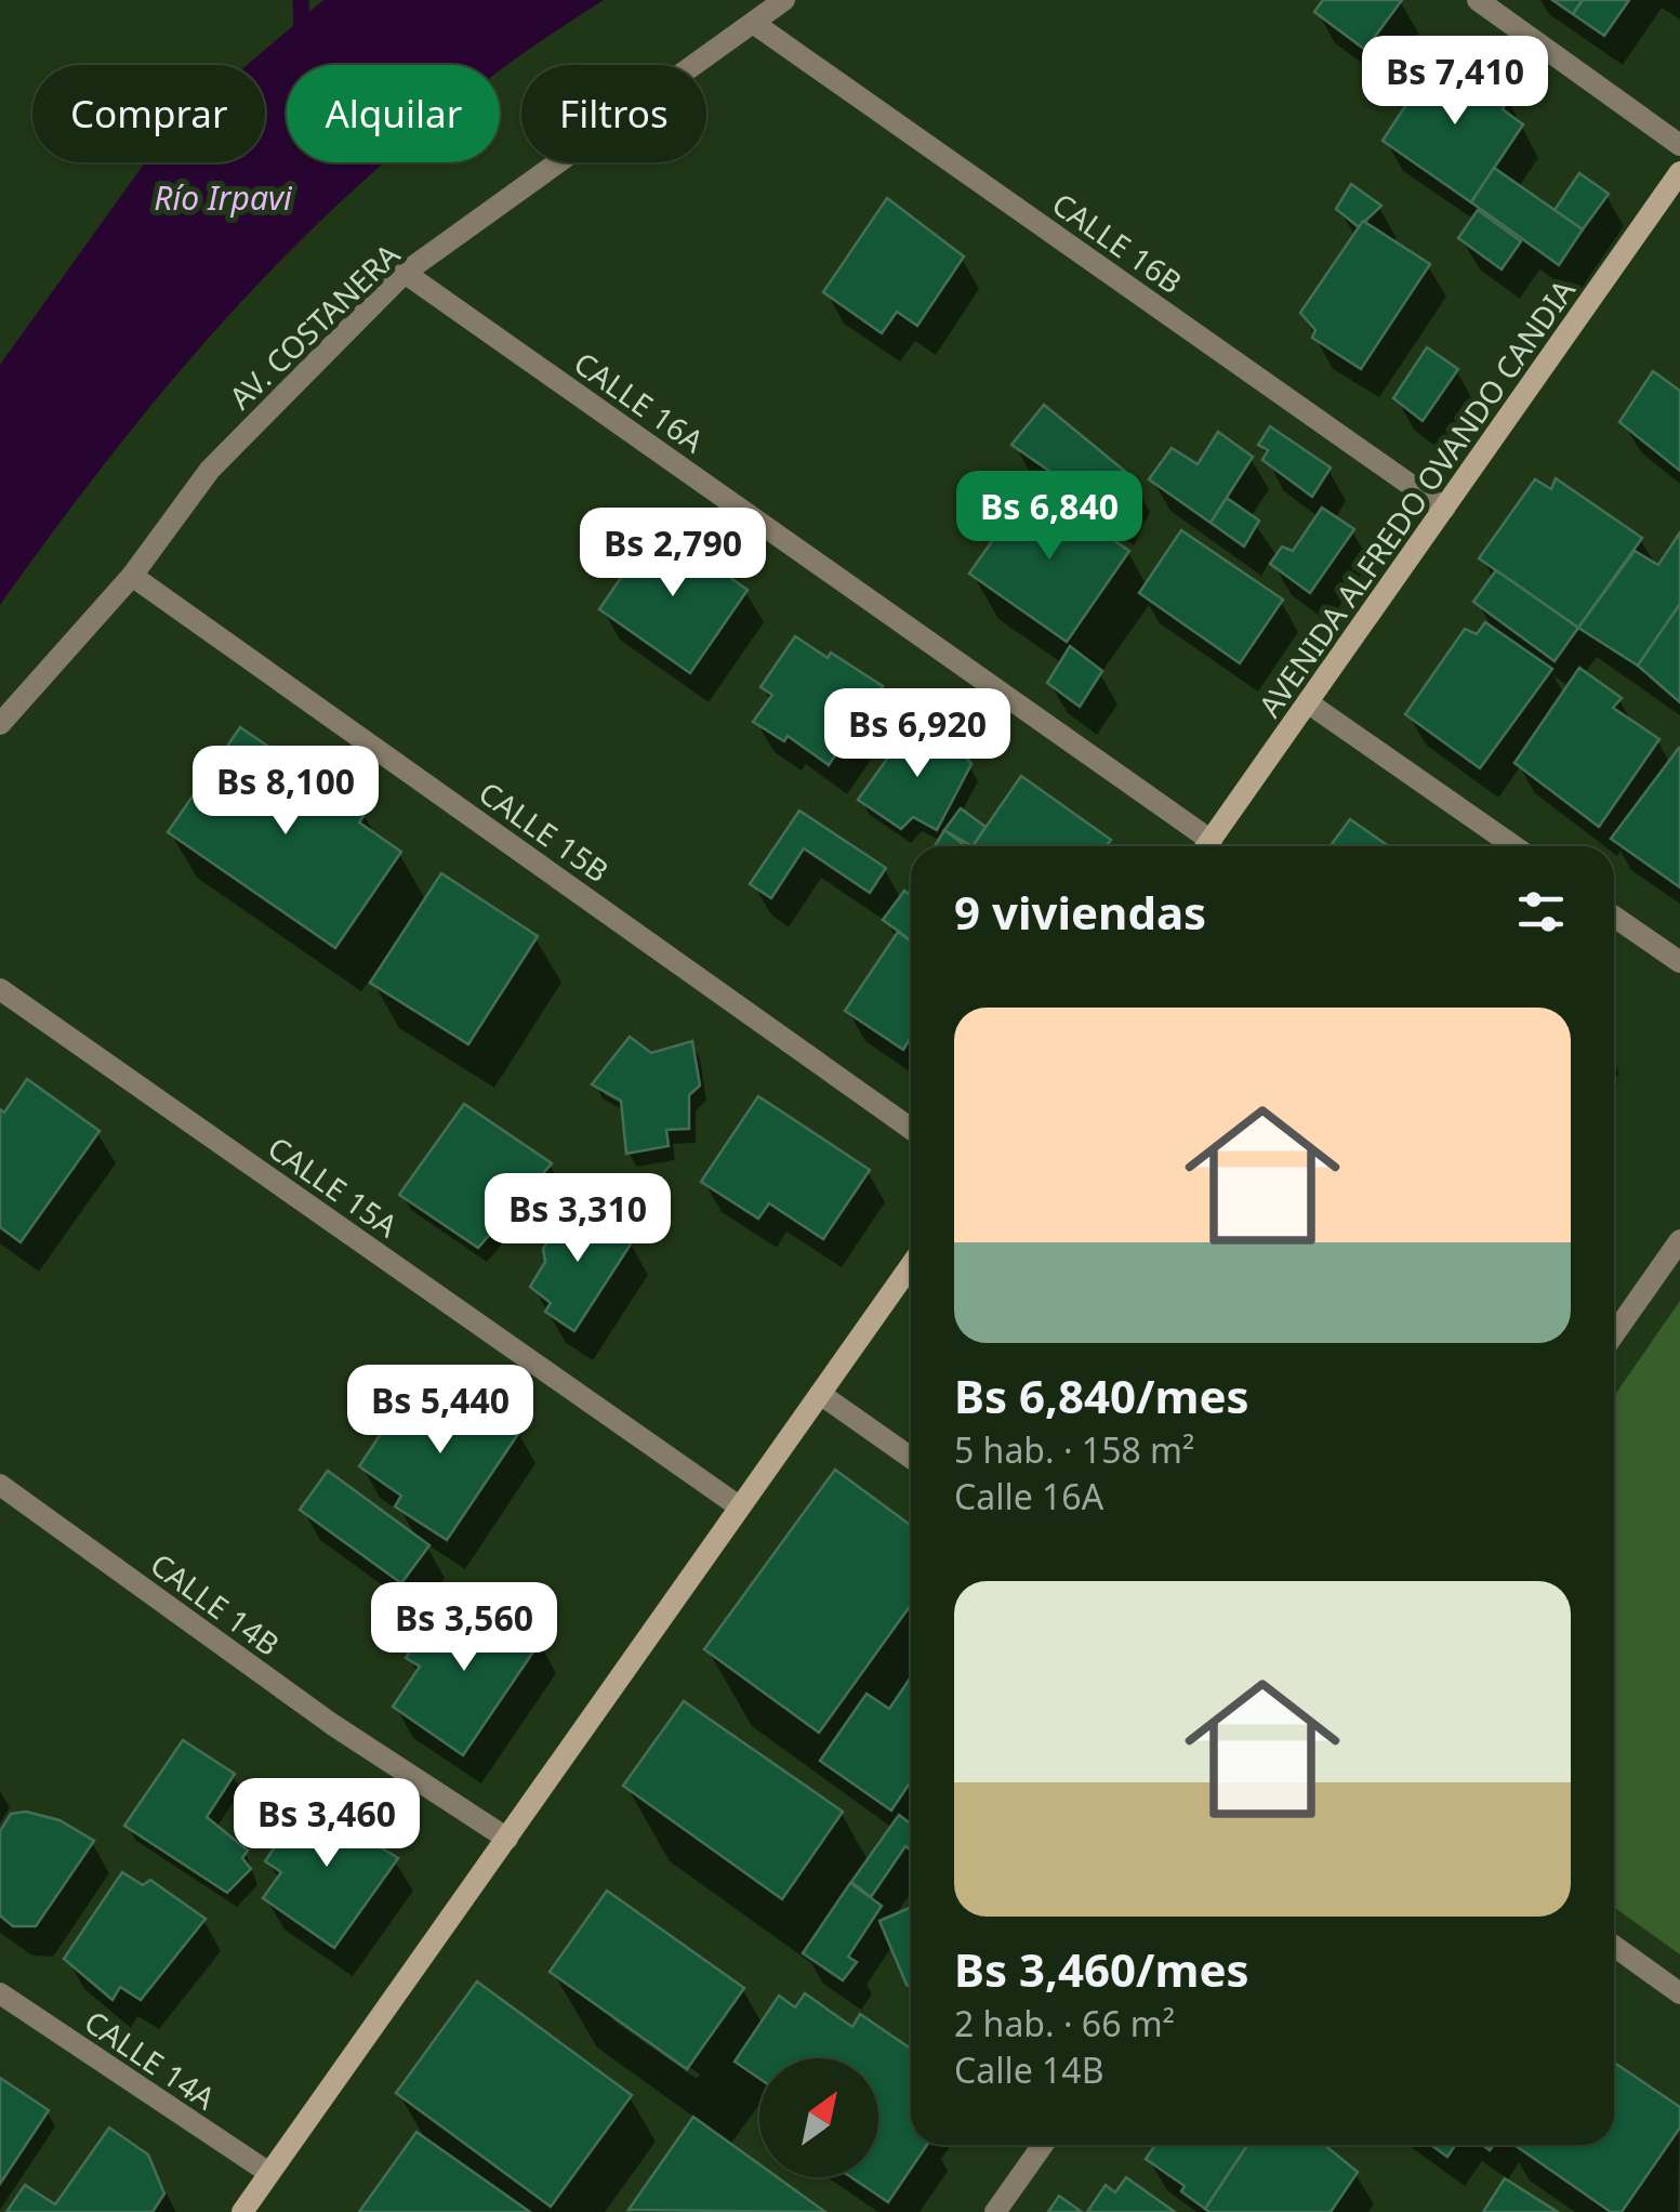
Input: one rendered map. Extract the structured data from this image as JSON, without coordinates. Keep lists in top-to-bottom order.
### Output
{
  "streets": {
    "main road": ["AVENIDA ALFREDO OVANDO CANDIA"],
    "street": [
      "CALLE 16B",
      "AV. COSTANERA",
      "CALLE 16A",
      "CALLE 15B",
      "CALLE 15A",
      "CALLE 14B",
      "CALLE 14A"
    ]
  },
  "crossings": [
    ["CALLE 16B", "AV. COSTANERA"],
    ["CALLE 16B", "AVENIDA ALFREDO OVANDO CANDIA"],
    ["AV. COSTANERA", "CALLE 16A"],
    ["AV. COSTANERA", "CALLE 15B"]
  ],
  "water": ["Río Irpavi"],
  "north": "top right",
  "page": {
    "price": [
      "Bs 7,410",
      "Bs 6,840",
      "Bs 2,790",
      "Bs 6,920",
      "Bs 8,100",
      "Bs 3,310",
      "Bs 5,440",
      "Bs 3,560",
      "Bs 3,460"
    ],
    "chip": ["Comprar", "Alquilar", "Filtros"],
    "heading": "9 viviendas",
    "list": [
      {
        "name": "Bs 6,840/mes",
        "note": "5 hab. · 158 m² · Calle 16A"
      },
      {
        "name": "Bs 3,460/mes",
        "note": "2 hab. · 66 m² · Calle 14B"
      }
    ]
  }
}
